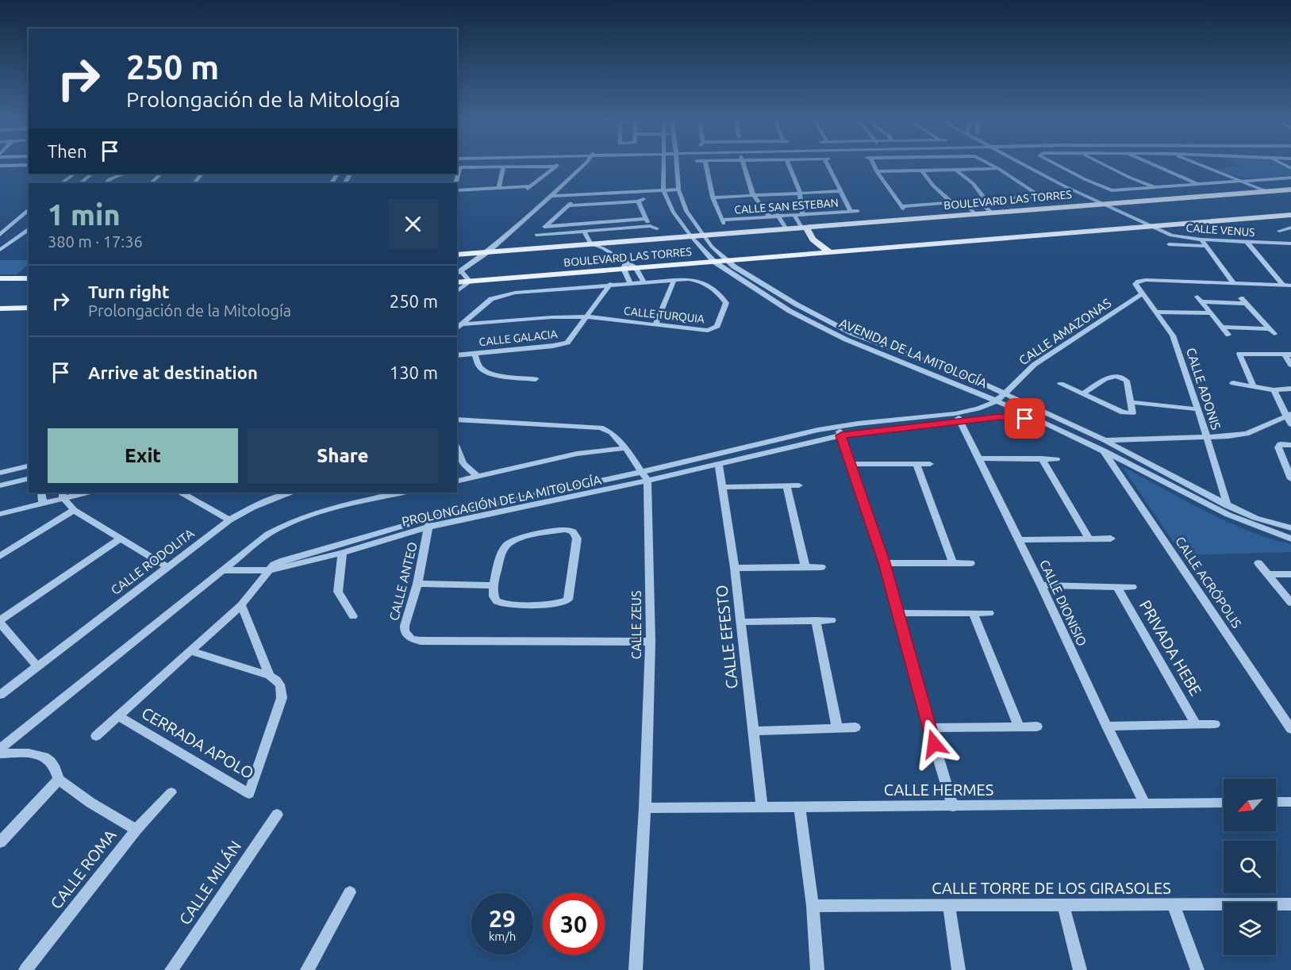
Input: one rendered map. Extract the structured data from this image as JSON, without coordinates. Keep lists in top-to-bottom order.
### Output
{
  "streets": {
    "main road": ["BOULEVARD LAS TORRES"],
    "street": [
      "CALLE SAN ESTEBAN",
      "CALLE VENUS",
      "CALLE TURQUIA",
      "CALLE AMAZONAS",
      "CALLE GALACIA",
      "AVENIDA DE LA MITOLOGÍA",
      "CALLE ADONIS",
      "PROLONGACIÓN DE LA MITOLOGÍA",
      "CALLE RODOLITA",
      "CALLE ANTEO",
      "CALLE ACRÓPOLIS",
      "CALLE DIONISIO",
      "CALLE ZEUS",
      "CALLE EFESTO",
      "PRIVADA HEBE",
      "CERRADA APOLO",
      "CALLE HERMES",
      "CALLE ROMA",
      "CALLE MILÁN",
      "CALLE TORRE DE LOS GIRASOLES"
    ]
  },
  "crossings": [
    ["BOULEVARD LAS TORRES", "CALLE VENUS"],
    ["BOULEVARD LAS TORRES", "AVENIDA DE LA MITOLOGÍA"],
    ["CALLE TURQUIA", "CALLE GALACIA"],
    ["CALLE AMAZONAS", "AVENIDA DE LA MITOLOGÍA"],
    ["CALLE AMAZONAS", "CALLE ADONIS"],
    ["CALLE AMAZONAS", "PROLONGACIÓN DE LA MITOLOGÍA"],
    ["AVENIDA DE LA MITOLOGÍA", "CALLE ADONIS"],
    ["AVENIDA DE LA MITOLOGÍA", "PROLONGACIÓN DE LA MITOLOGÍA"],
    ["AVENIDA DE LA MITOLOGÍA", "CALLE ACRÓPOLIS"],
    ["PROLONGACIÓN DE LA MITOLOGÍA", "CALLE ANTEO"],
    ["PROLONGACIÓN DE LA MITOLOGÍA", "CALLE DIONISIO"],
    ["PROLONGACIÓN DE LA MITOLOGÍA", "CALLE ZEUS"],
    ["PROLONGACIÓN DE LA MITOLOGÍA", "CALLE EFESTO"],
    ["PROLONGACIÓN DE LA MITOLOGÍA", "CERRADA APOLO"],
    ["CALLE ANTEO", "CALLE ZEUS"],
    ["CALLE DIONISIO", "PRIVADA HEBE"],
    ["CALLE DIONISIO", "CALLE HERMES"],
    ["CALLE ZEUS", "CALLE HERMES"],
    ["CALLE EFESTO", "CALLE HERMES"]
  ],
  "north": "bottom left",
  "page": {
    "turn": ["250 m", "Prolongación de la Mitología"],
    "then": "Then",
    "heading": ["1 min", "380 m · 17:36"],
    "list": [
      {
        "name": "Turn right",
        "note": "Prolongación de la Mitología",
        "value": "250 m"
      },
      {
        "name": "Arrive at destination",
        "value": "130 m"
      }
    ],
    "buttons": ["Exit", "Share"],
    "speed": "29 km/h",
    "limit": "30"
  }
}
